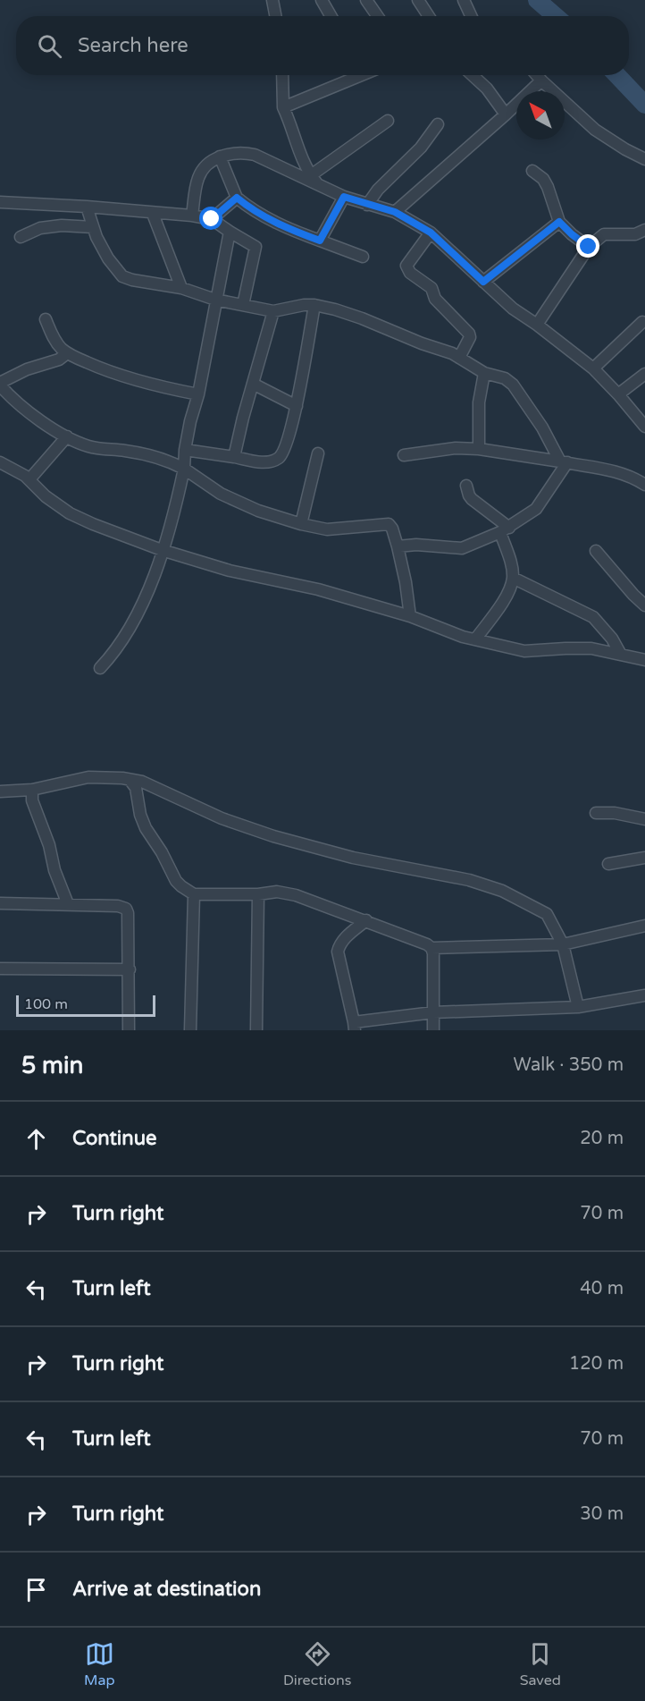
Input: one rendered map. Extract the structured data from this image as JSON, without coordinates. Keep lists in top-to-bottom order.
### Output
{
  "scale_bar": "100 m",
  "north": "top left",
  "page": {
    "search": "Search here",
    "scale": "100 m",
    "heading": ["5 min", "Walk · 350 m"],
    "list": [
      ["Continue", "20 m"],
      ["Turn right", "70 m"],
      ["Turn left", "40 m"],
      ["Turn right", "120 m"],
      ["Turn left", "70 m"],
      ["Turn right", "30 m"],
      "Arrive at destination"
    ],
    "nav": ["Map", "Directions", "Saved"]
  }
}
